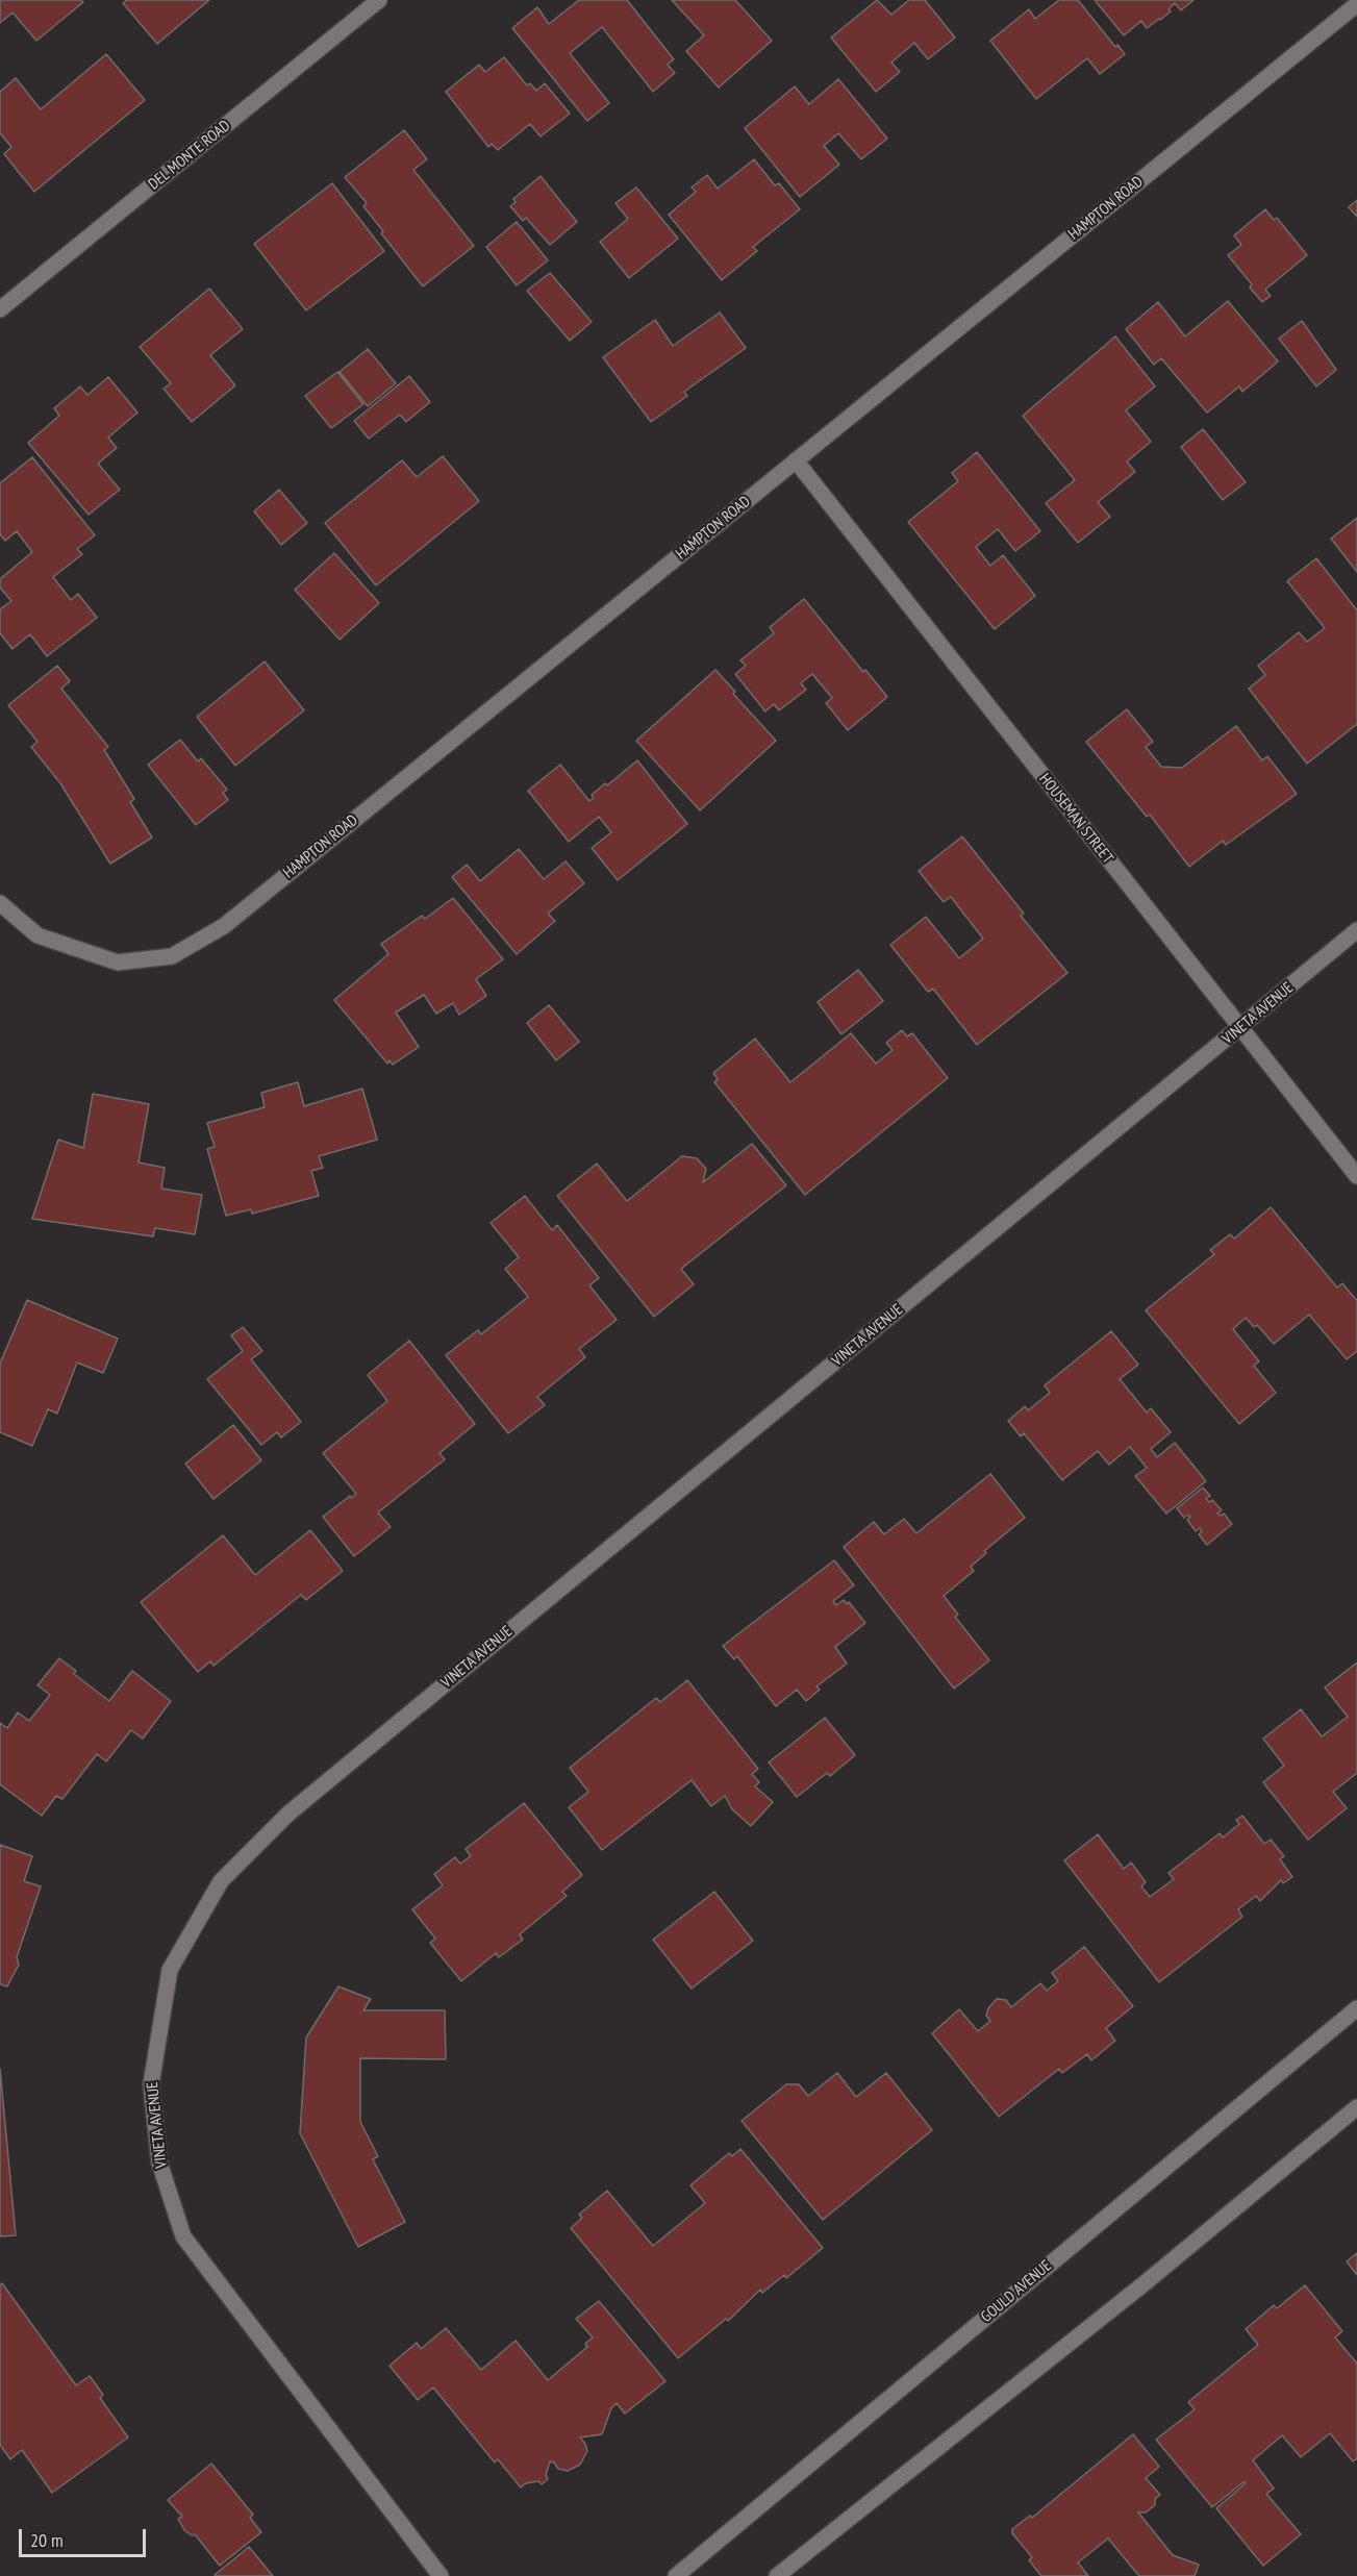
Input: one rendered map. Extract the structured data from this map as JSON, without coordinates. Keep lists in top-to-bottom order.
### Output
{
  "streets": {
    "street": [
      "DEL MONTE ROAD",
      "HAMPTON ROAD",
      "HOUSEMAN STREET",
      "VINETA AVENUE",
      "GOULD AVENUE"
    ]
  },
  "crossings": [
    ["HAMPTON ROAD", "HOUSEMAN STREET"],
    ["HOUSEMAN STREET", "VINETA AVENUE"]
  ],
  "scale_bar": "20 m"
}
